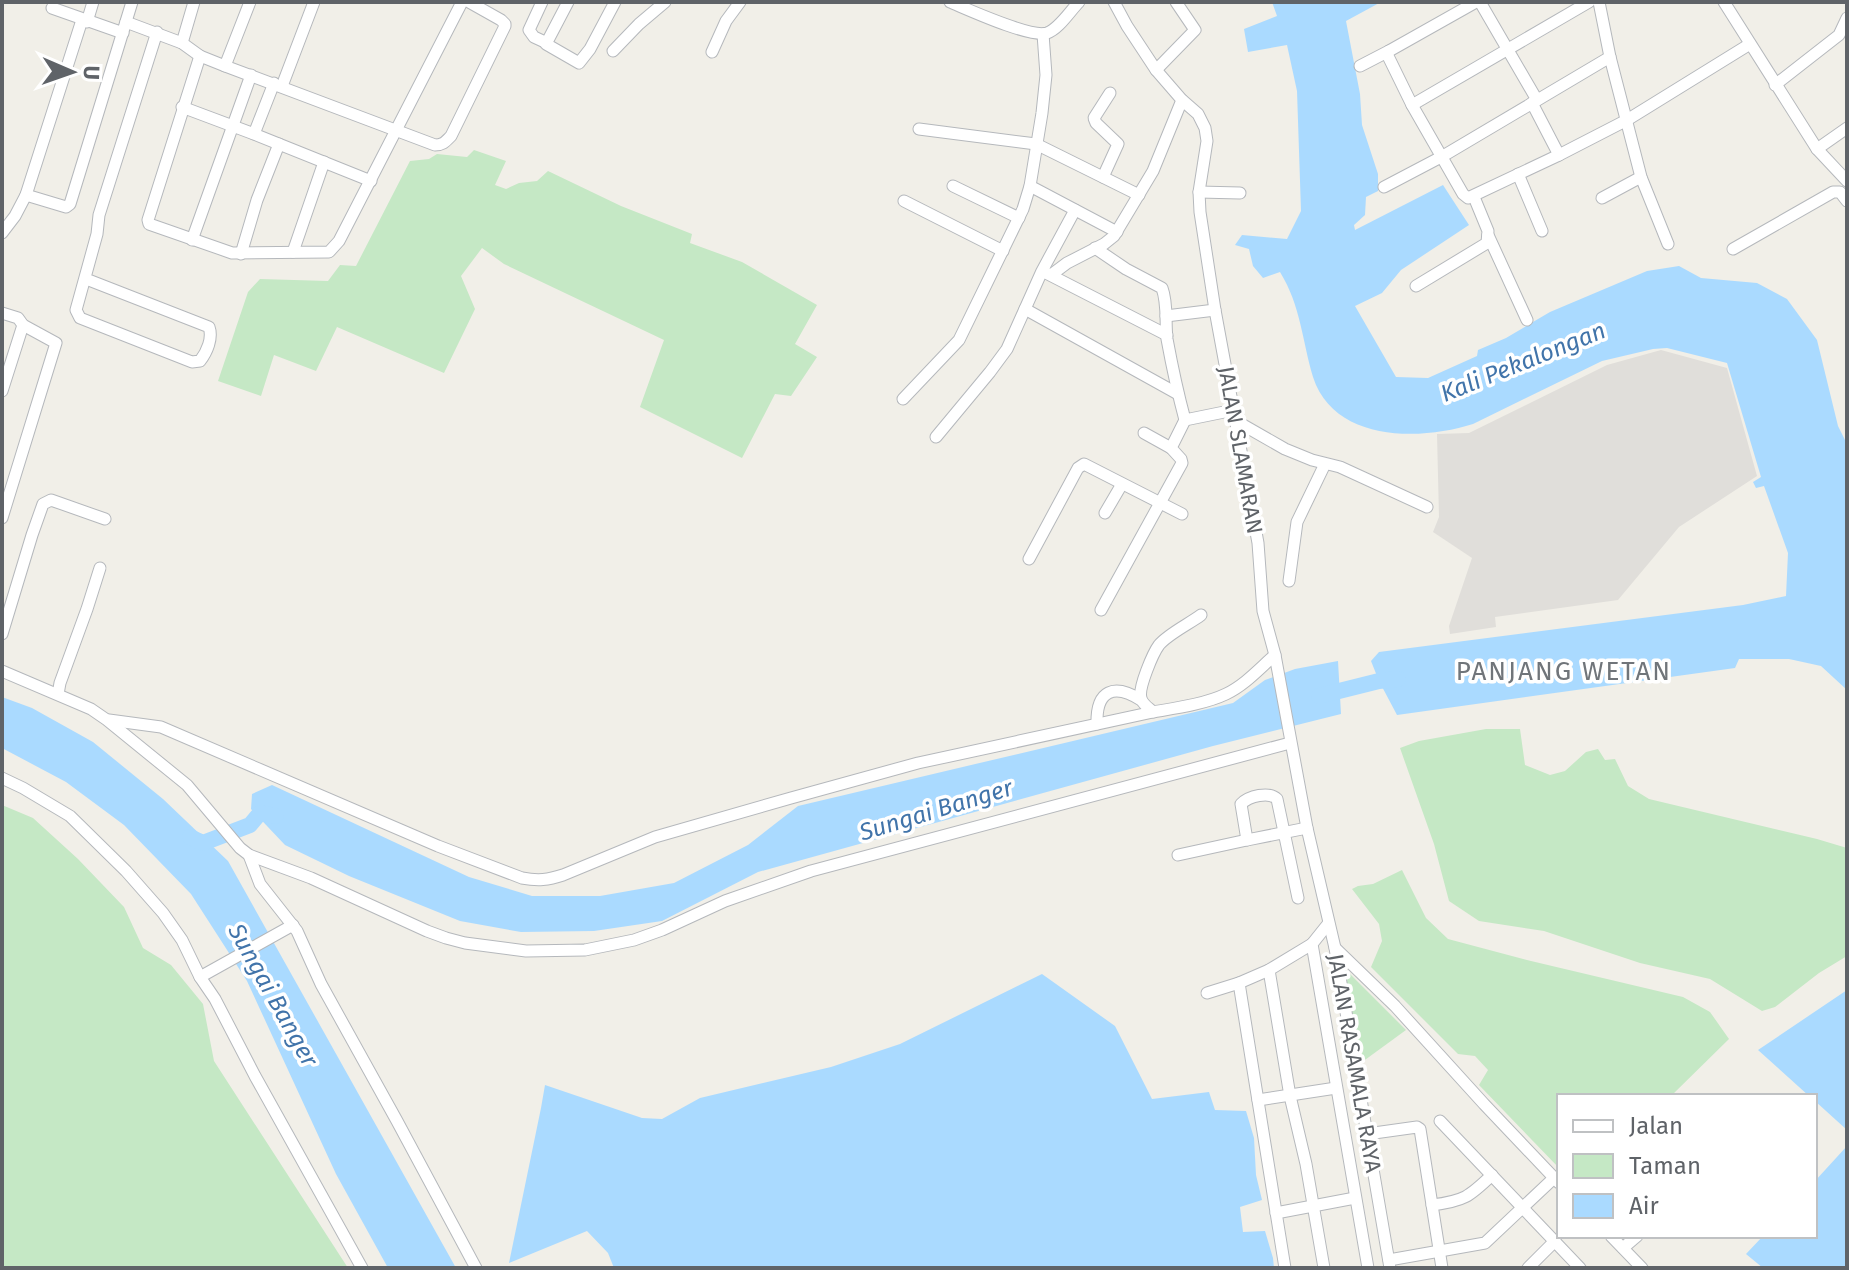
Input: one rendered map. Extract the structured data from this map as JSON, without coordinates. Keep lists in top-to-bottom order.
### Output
{
  "streets": {
    "street": ["JALAN SLAMARAN", "JALAN RASAMALA RAYA"]
  },
  "crossings": [
    ["JALAN SLAMARAN", "JALAN RASAMALA RAYA"]
  ],
  "districts": ["PANJANG WETAN"],
  "water": ["Kali Pekalongan", "Sungai Banger"],
  "legend": ["Jalan", "Taman", "Air"],
  "north": "right"
}
